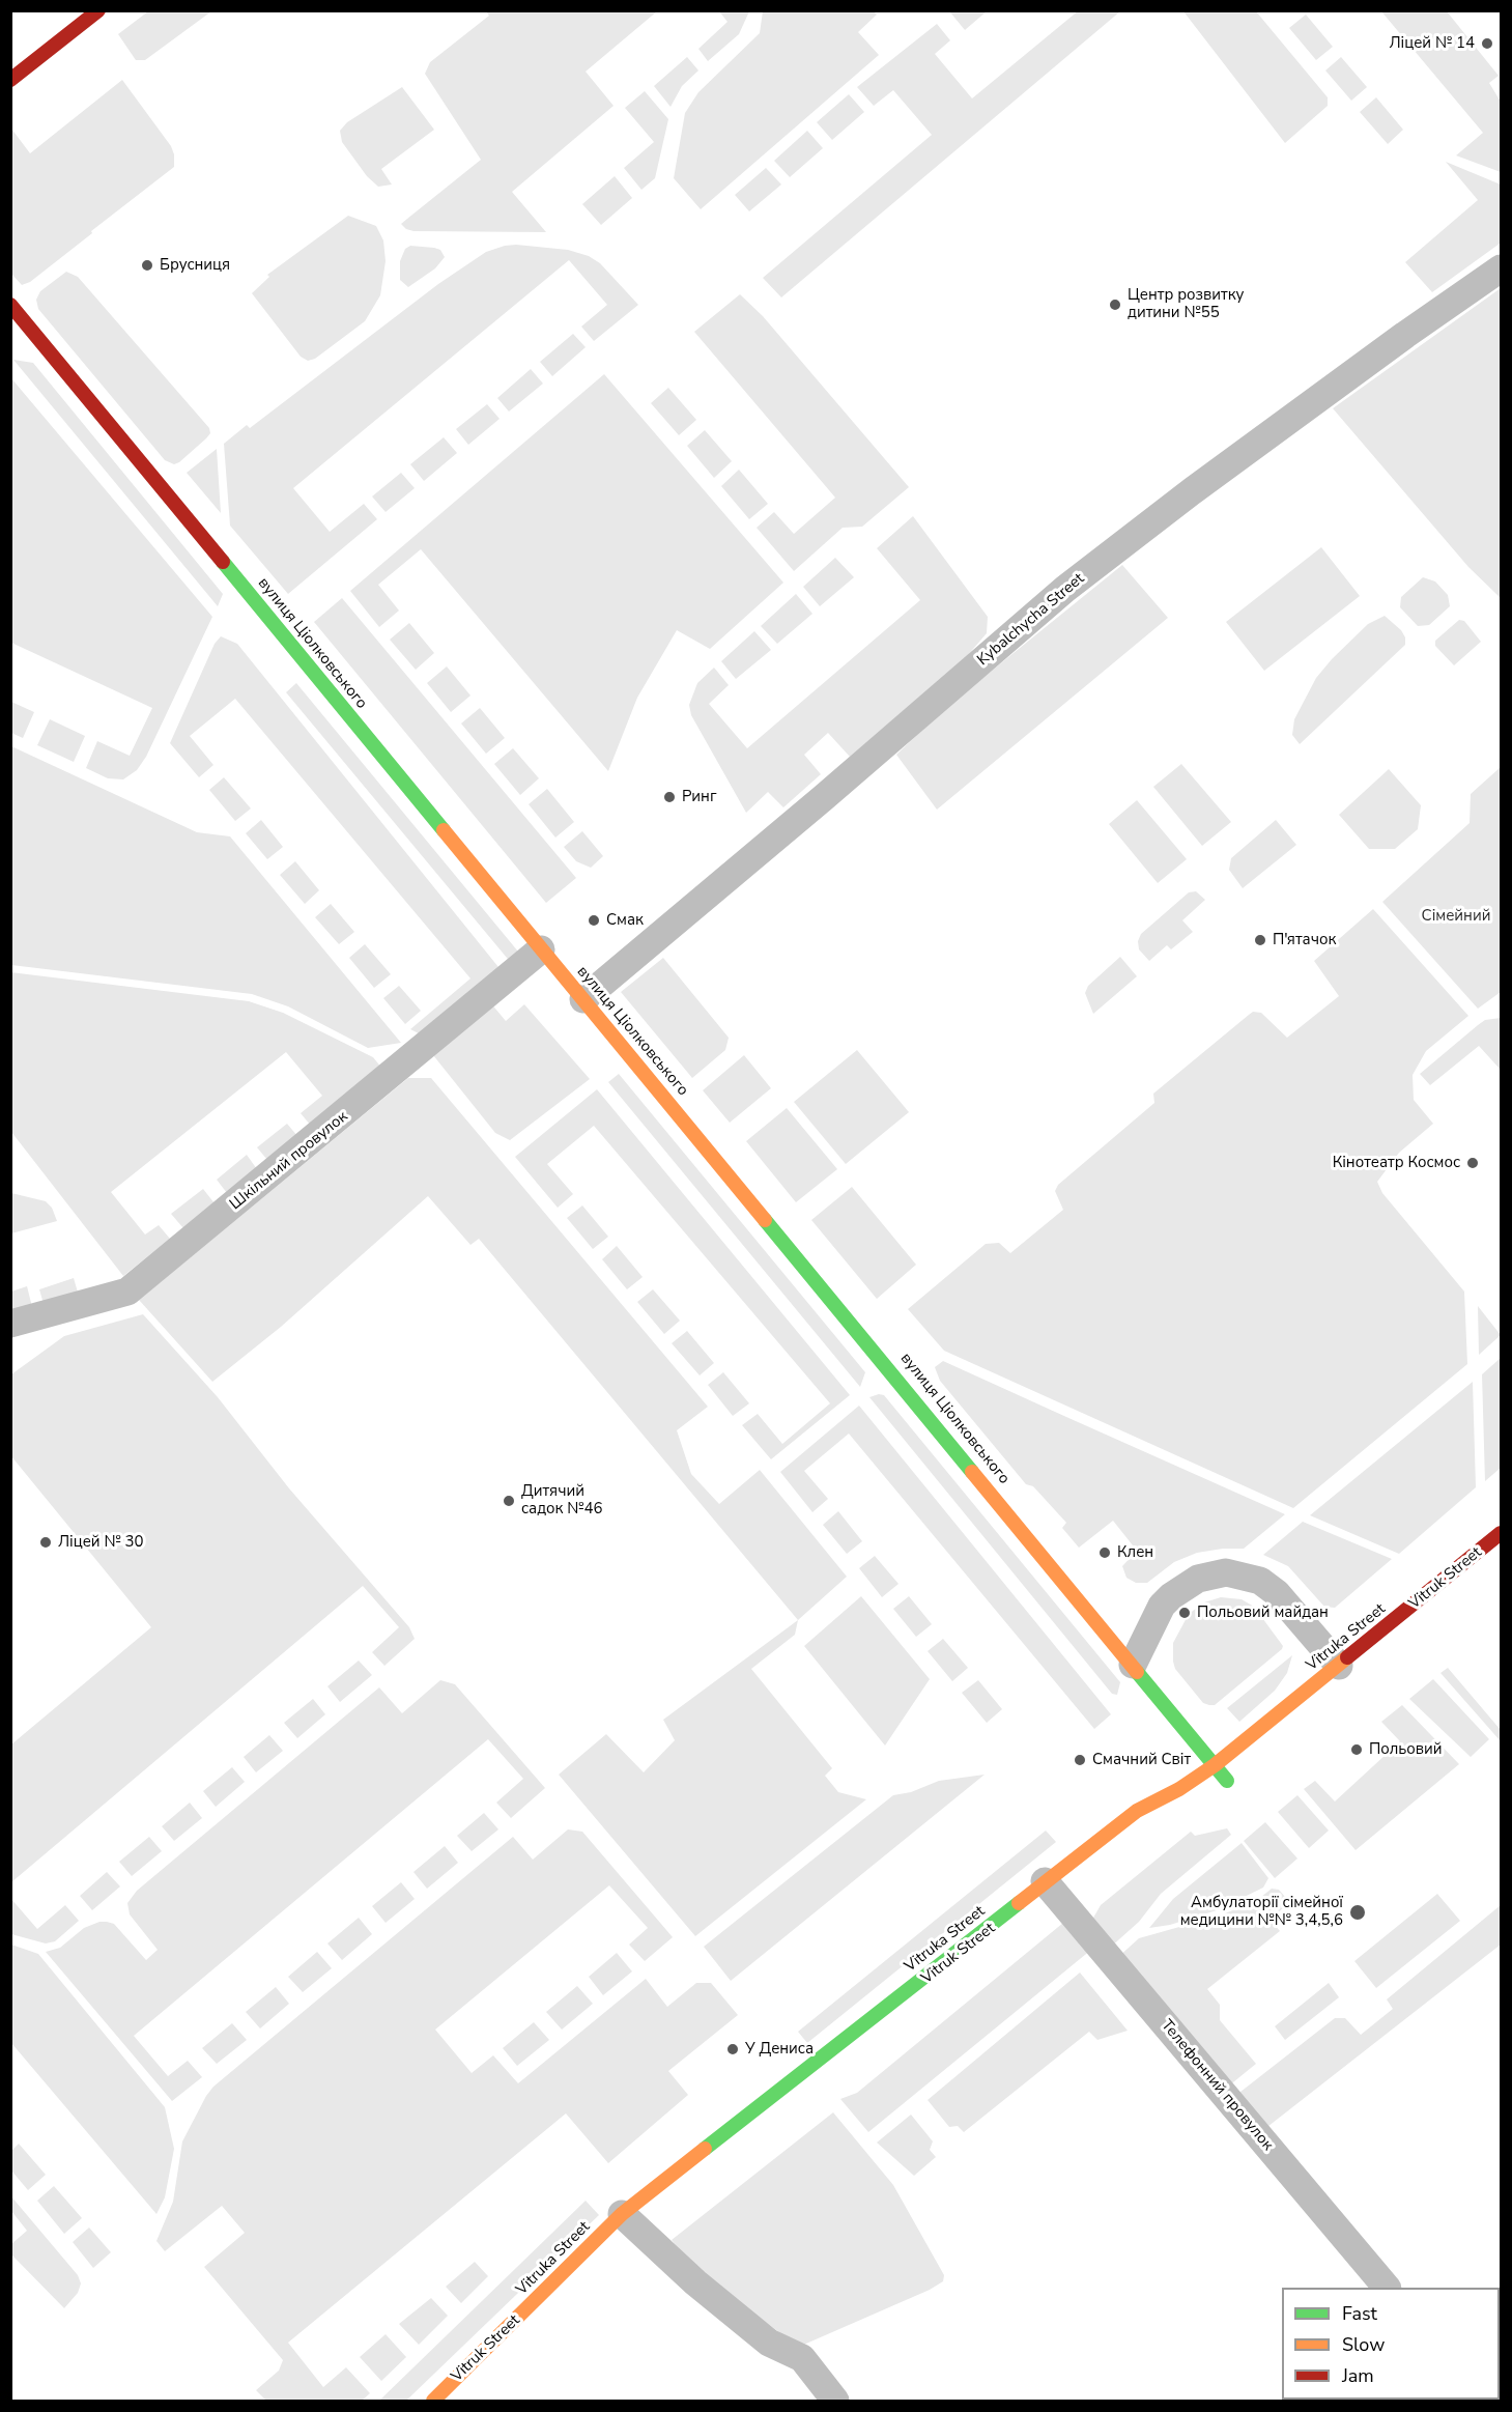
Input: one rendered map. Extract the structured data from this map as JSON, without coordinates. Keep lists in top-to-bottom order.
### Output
{
  "streets": {
    "street": [
      "Kybalchycha Street",
      "вулиця Ціолковського",
      "Шкільний провулок",
      "Vitruka Street",
      "Телефонний провулок"
    ]
  },
  "crossings": [
    ["Kybalchycha Street", "вулиця Ціолковського"],
    ["вулиця Ціолковського", "Шкільний провулок"],
    ["вулиця Ціолковського", "Vitruka Street"],
    ["Vitruka Street", "Телефонний провулок"]
  ],
  "parks": ["Сімейний"],
  "places": [
    "Ліцей № 14",
    "Брусниця",
    "Центр розвитку дитини №55",
    "Ринг",
    "Смак",
    "П'ятачок",
    "Кінотеатр Космос",
    "Дитячий садок №46",
    "Ліцей № 30",
    "Клен",
    "Польовий майдан",
    "Польовий",
    "Смачний Світ",
    "Амбулаторії сімейної медицини №№ 3,4,5,6",
    "У Дениса"
  ],
  "legend": ["Fast", "Slow", "Jam"]
}
